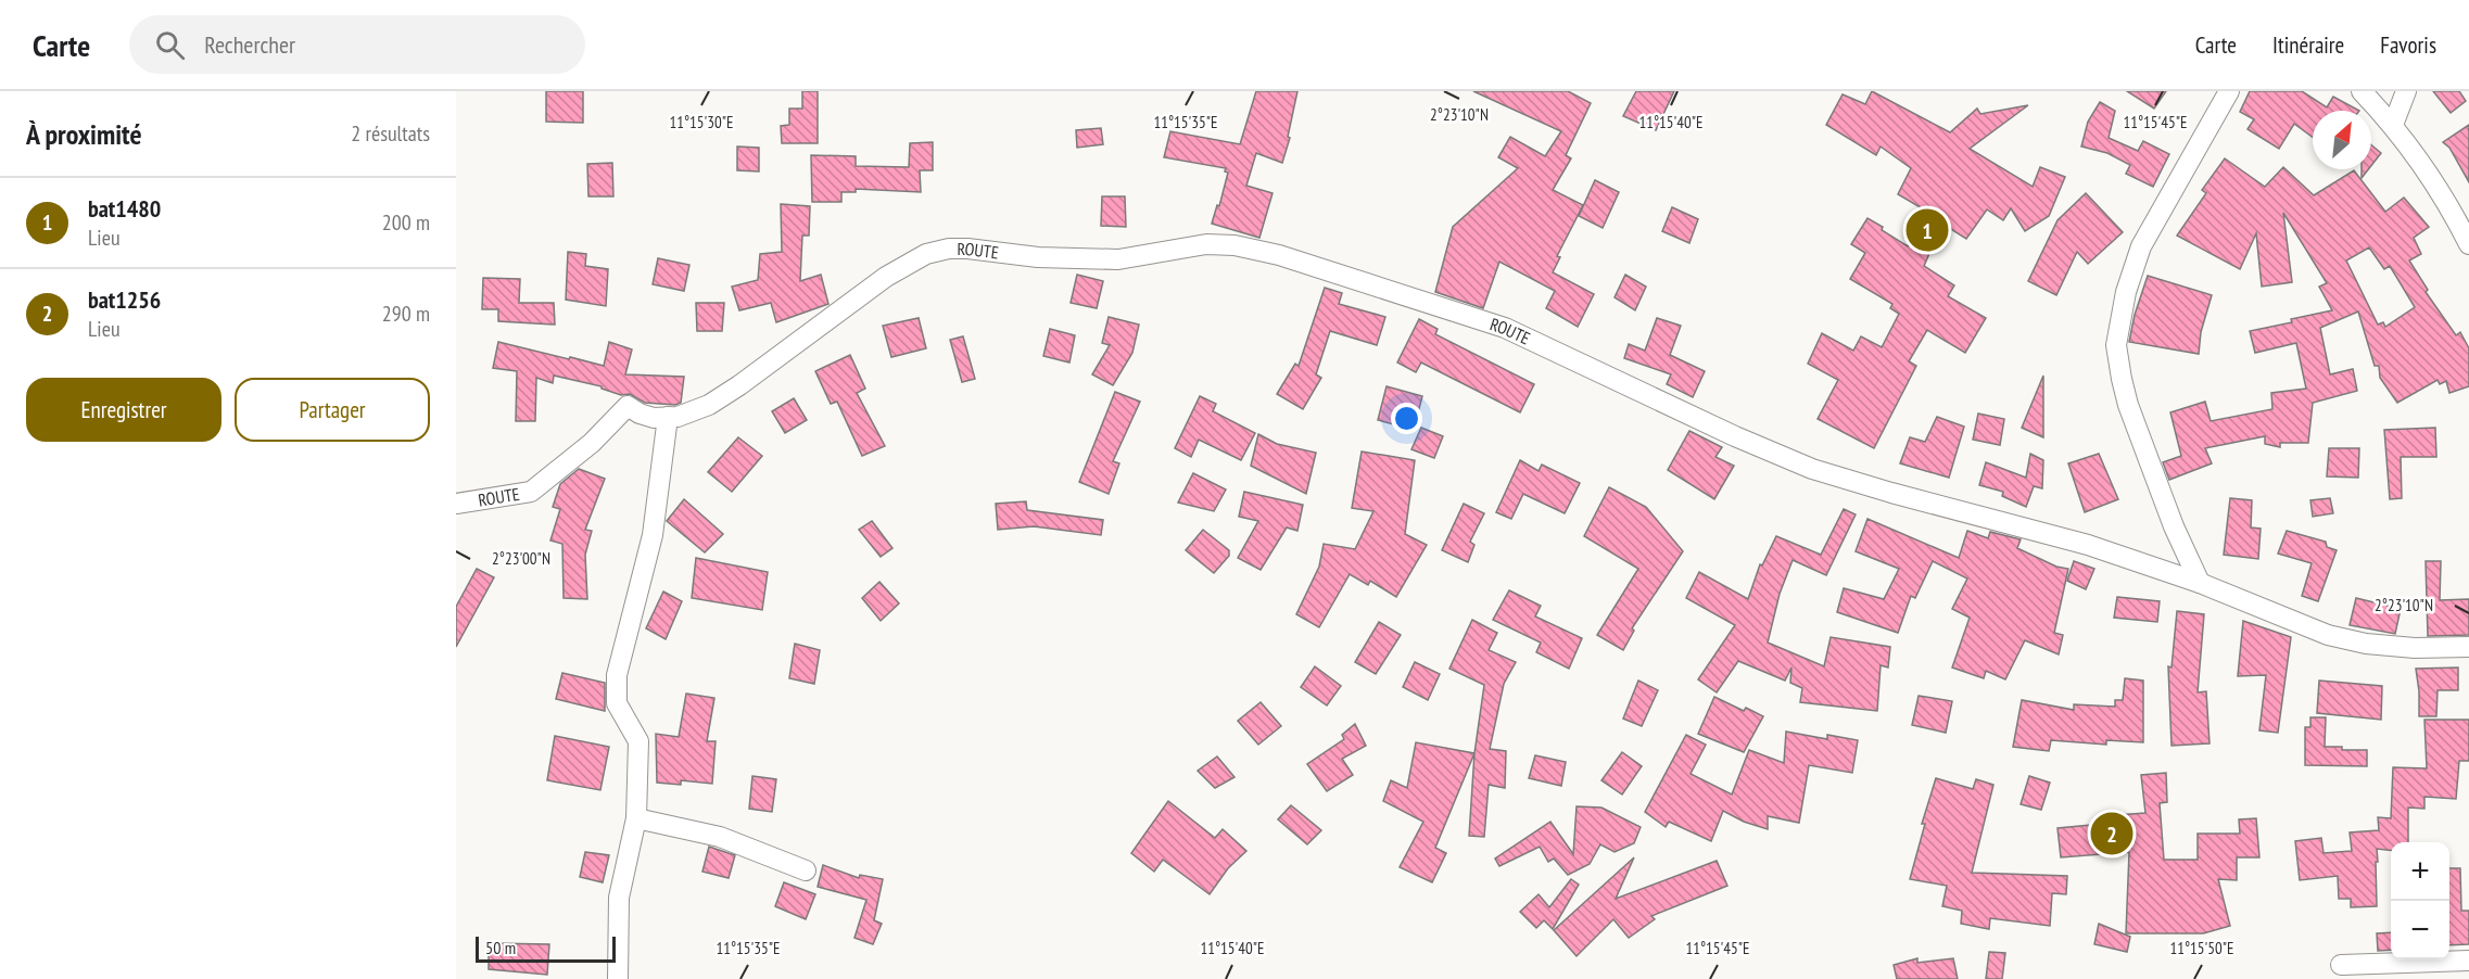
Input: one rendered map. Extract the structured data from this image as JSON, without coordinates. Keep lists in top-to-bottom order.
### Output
{
  "streets": {
    "street": ["ROUTE"]
  },
  "scale_bar": "50 m",
  "north": "top right",
  "page": {
    "header": "Carte",
    "search": "Rechercher",
    "nav": ["Carte", "Itinéraire", "Favoris"],
    "heading": ["À proximité", "2 résultats"],
    "list": [
      {
        "mark": "1",
        "name": "bat1480",
        "note": "Lieu",
        "value": "200 m"
      },
      {
        "mark": "2",
        "name": "bat1256",
        "note": "Lieu",
        "value": "290 m"
      }
    ],
    "pins": ["1", "2"],
    "buttons": ["Enregistrer", "Partager"],
    "map_buttons": ["+", "−"],
    "scale": "50 m"
  },
  "coordinates": [
    "2°23'10\"N",
    "11°15'30\"E",
    "11°15'35\"E",
    "11°15'40\"E",
    "11°15'45\"E",
    "2°23'00\"N",
    "11°15'50\"E"
  ]
}
